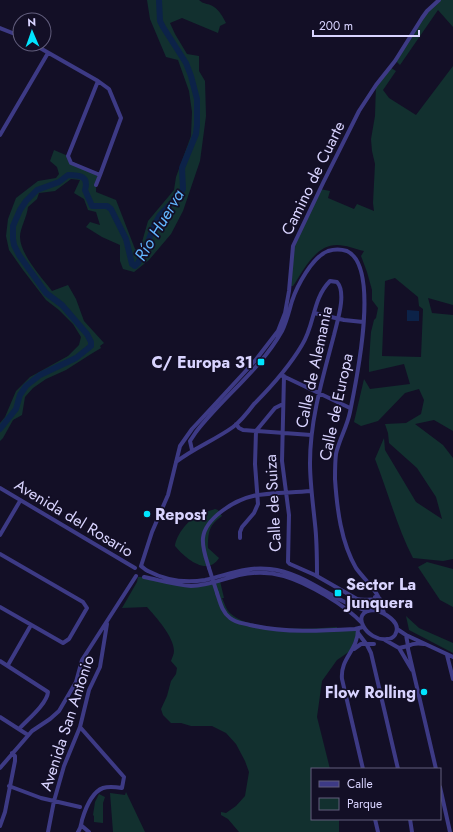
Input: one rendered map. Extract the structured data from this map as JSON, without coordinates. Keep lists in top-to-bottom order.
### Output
{
  "streets": {
    "street": [
      "Camino de Cuarte",
      "Calle de Alemania",
      "Calle de Europa",
      "Calle de Suiza",
      "Avenida del Rosario",
      "Avenida San Antonio"
    ]
  },
  "crossings": [
    ["Camino de Cuarte", "Calle de Alemania"],
    ["Camino de Cuarte", "Avenida del Rosario"],
    ["Calle de Alemania", "Calle de Europa"],
    ["Calle de Alemania", "Calle de Suiza"]
  ],
  "water": ["Río Huerva"],
  "places": {
    "transit": ["C/ Europa 31", "Sector La Junquera"],
    "other": ["Repost", "Flow Rolling"]
  },
  "legend": ["Calle", "Parque"],
  "scale_bar": "200 m",
  "north": "top"
}
